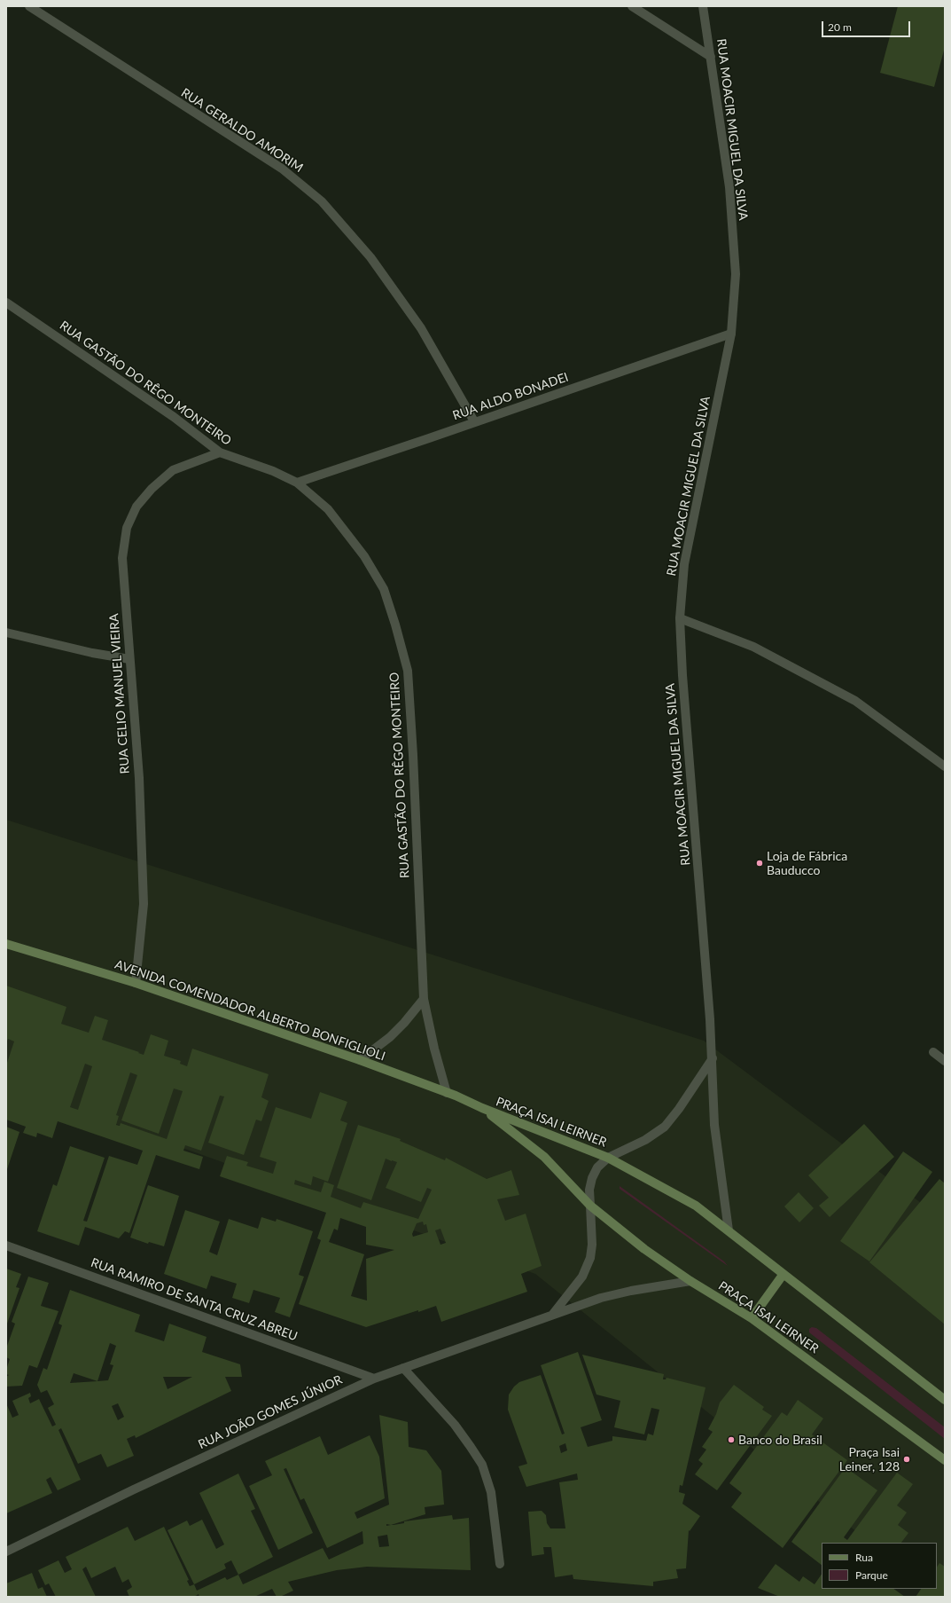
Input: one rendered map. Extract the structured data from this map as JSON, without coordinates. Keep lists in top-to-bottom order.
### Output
{
  "streets": {
    "main road": ["AVENIDA COMENDADOR ALBERTO BONFIGLIOLI", "PRAÇA ISAI LEIRNER"],
    "street": [
      "RUA MOACIR MIGUEL DA SILVA",
      "RUA GERALDO AMORIM",
      "RUA GASTÃO DO RÊGO MONTEIRO",
      "RUA ALDO BONADEI",
      "RUA CELIO MANUEL VIEIRA",
      "RUA RAMIRO DE SANTA CRUZ ABREU",
      "RUA JOÃO GOMES JÚNIOR"
    ]
  },
  "crossings": [
    ["RUA MOACIR MIGUEL DA SILVA", "RUA ALDO BONADEI"],
    ["RUA MOACIR MIGUEL DA SILVA", "PRAÇA ISAI LEIRNER"],
    ["RUA GERALDO AMORIM", "RUA ALDO BONADEI"],
    ["RUA GASTÃO DO RÊGO MONTEIRO", "RUA ALDO BONADEI"],
    ["RUA GASTÃO DO RÊGO MONTEIRO", "RUA CELIO MANUEL VIEIRA"],
    ["RUA GASTÃO DO RÊGO MONTEIRO", "AVENIDA COMENDADOR ALBERTO BONFIGLIOLI"],
    ["RUA CELIO MANUEL VIEIRA", "AVENIDA COMENDADOR ALBERTO BONFIGLIOLI"],
    ["AVENIDA COMENDADOR ALBERTO BONFIGLIOLI", "PRAÇA ISAI LEIRNER"],
    ["PRAÇA ISAI LEIRNER", "RUA JOÃO GOMES JÚNIOR"],
    ["RUA RAMIRO DE SANTA CRUZ ABREU", "RUA JOÃO GOMES JÚNIOR"]
  ],
  "places": ["Loja de Fábrica Bauducco", "Banco do Brasil", "Praça Isai Leiner, 128"],
  "legend": ["Rua", "Parque"],
  "scale_bar": "20 m"
}
